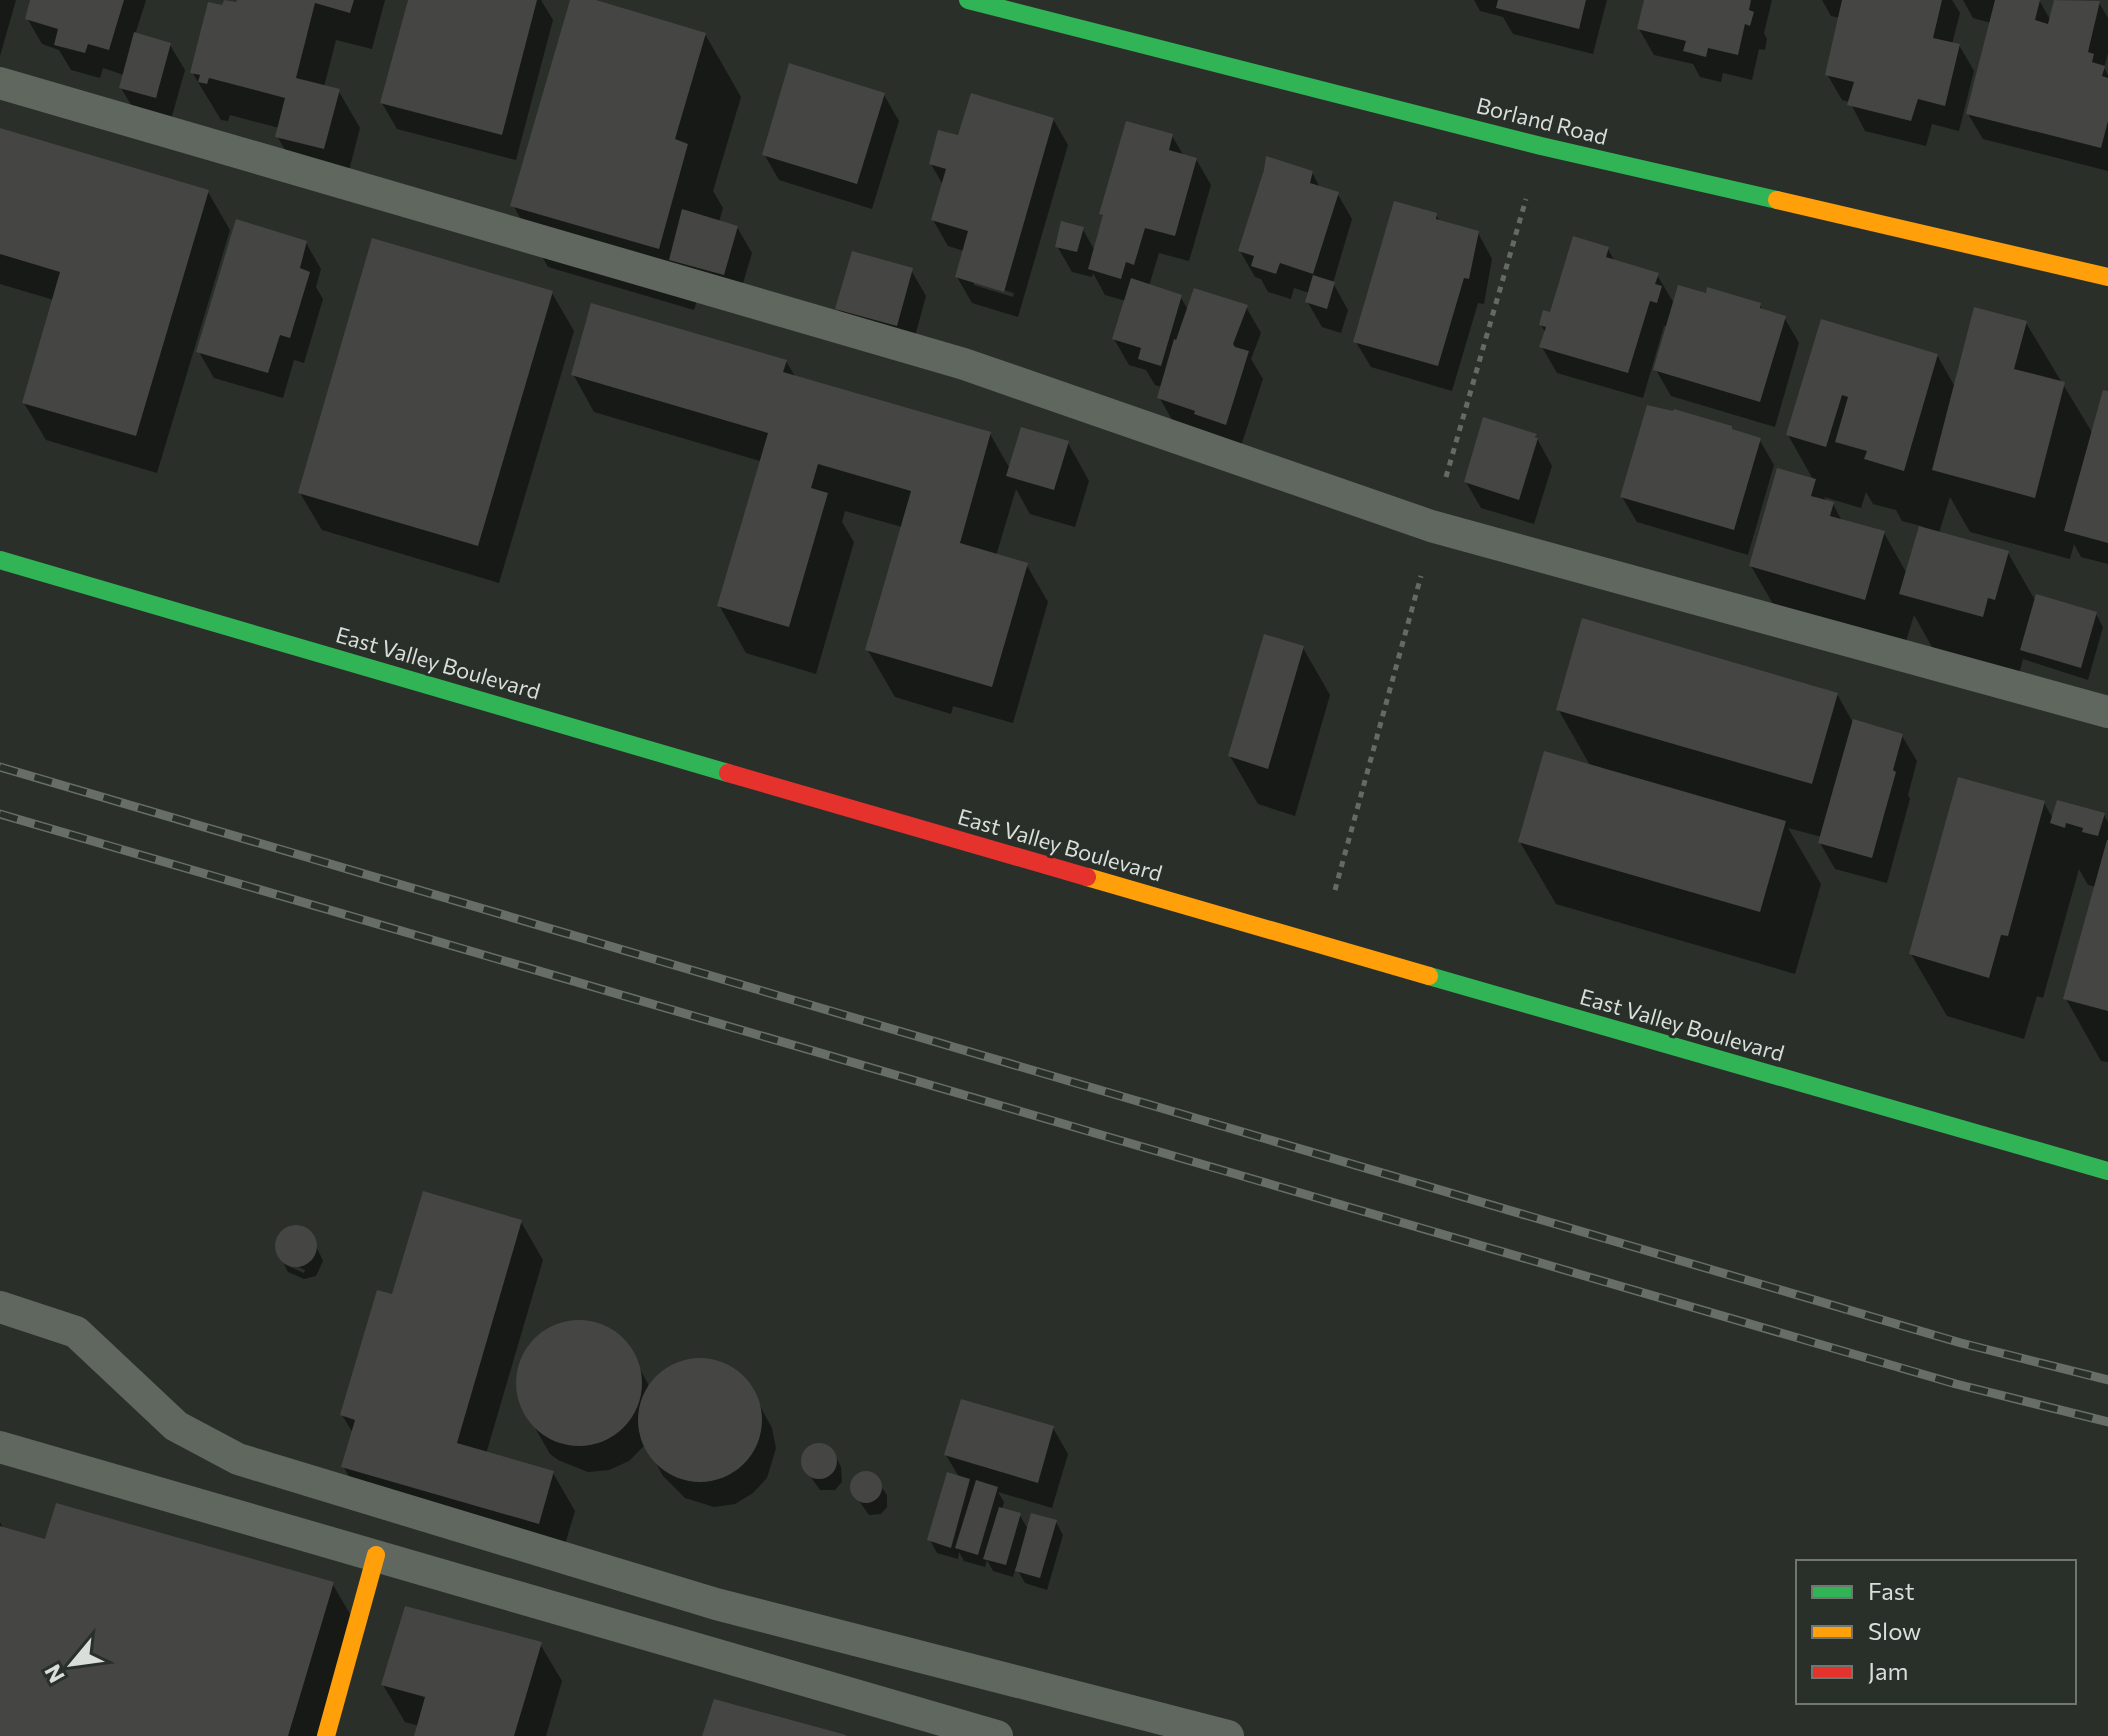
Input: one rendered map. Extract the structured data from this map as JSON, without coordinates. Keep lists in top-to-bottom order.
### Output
{
  "streets": {
    "main road": ["Borland Road", "East Valley Boulevard"]
  },
  "legend": ["Fast", "Slow", "Jam"],
  "north": "bottom left"
}
